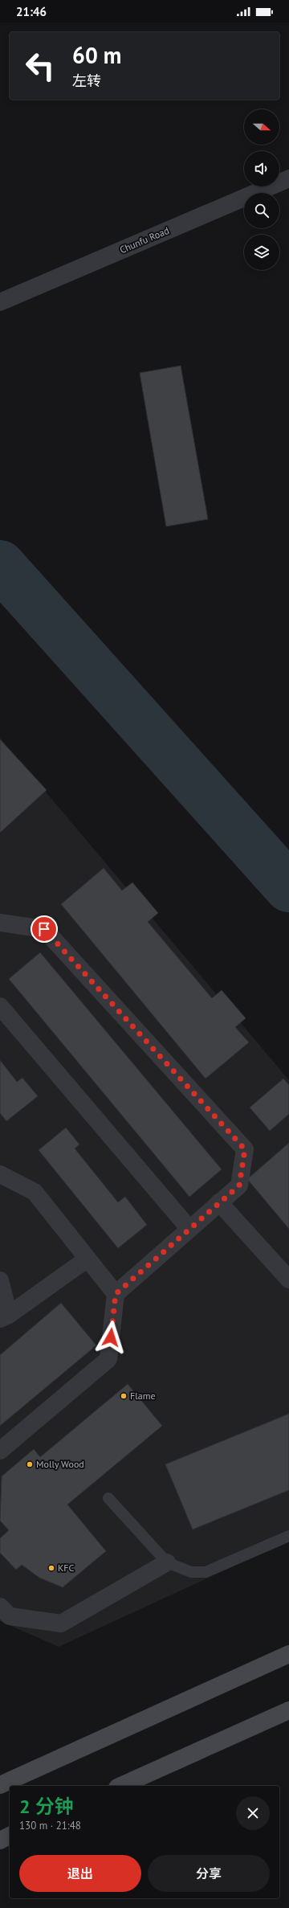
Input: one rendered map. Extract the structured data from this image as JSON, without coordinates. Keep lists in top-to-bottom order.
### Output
{
  "streets": {
    "street": ["Chunfu Road"]
  },
  "places": ["Flame", "Molly Wood", "KFC"],
  "north": "right",
  "page": {
    "status": "21:46",
    "turn": ["60 m", "左转"],
    "heading": ["2 分钟", "130 m · 21:48"],
    "buttons": ["退出", "分享"]
  }
}
